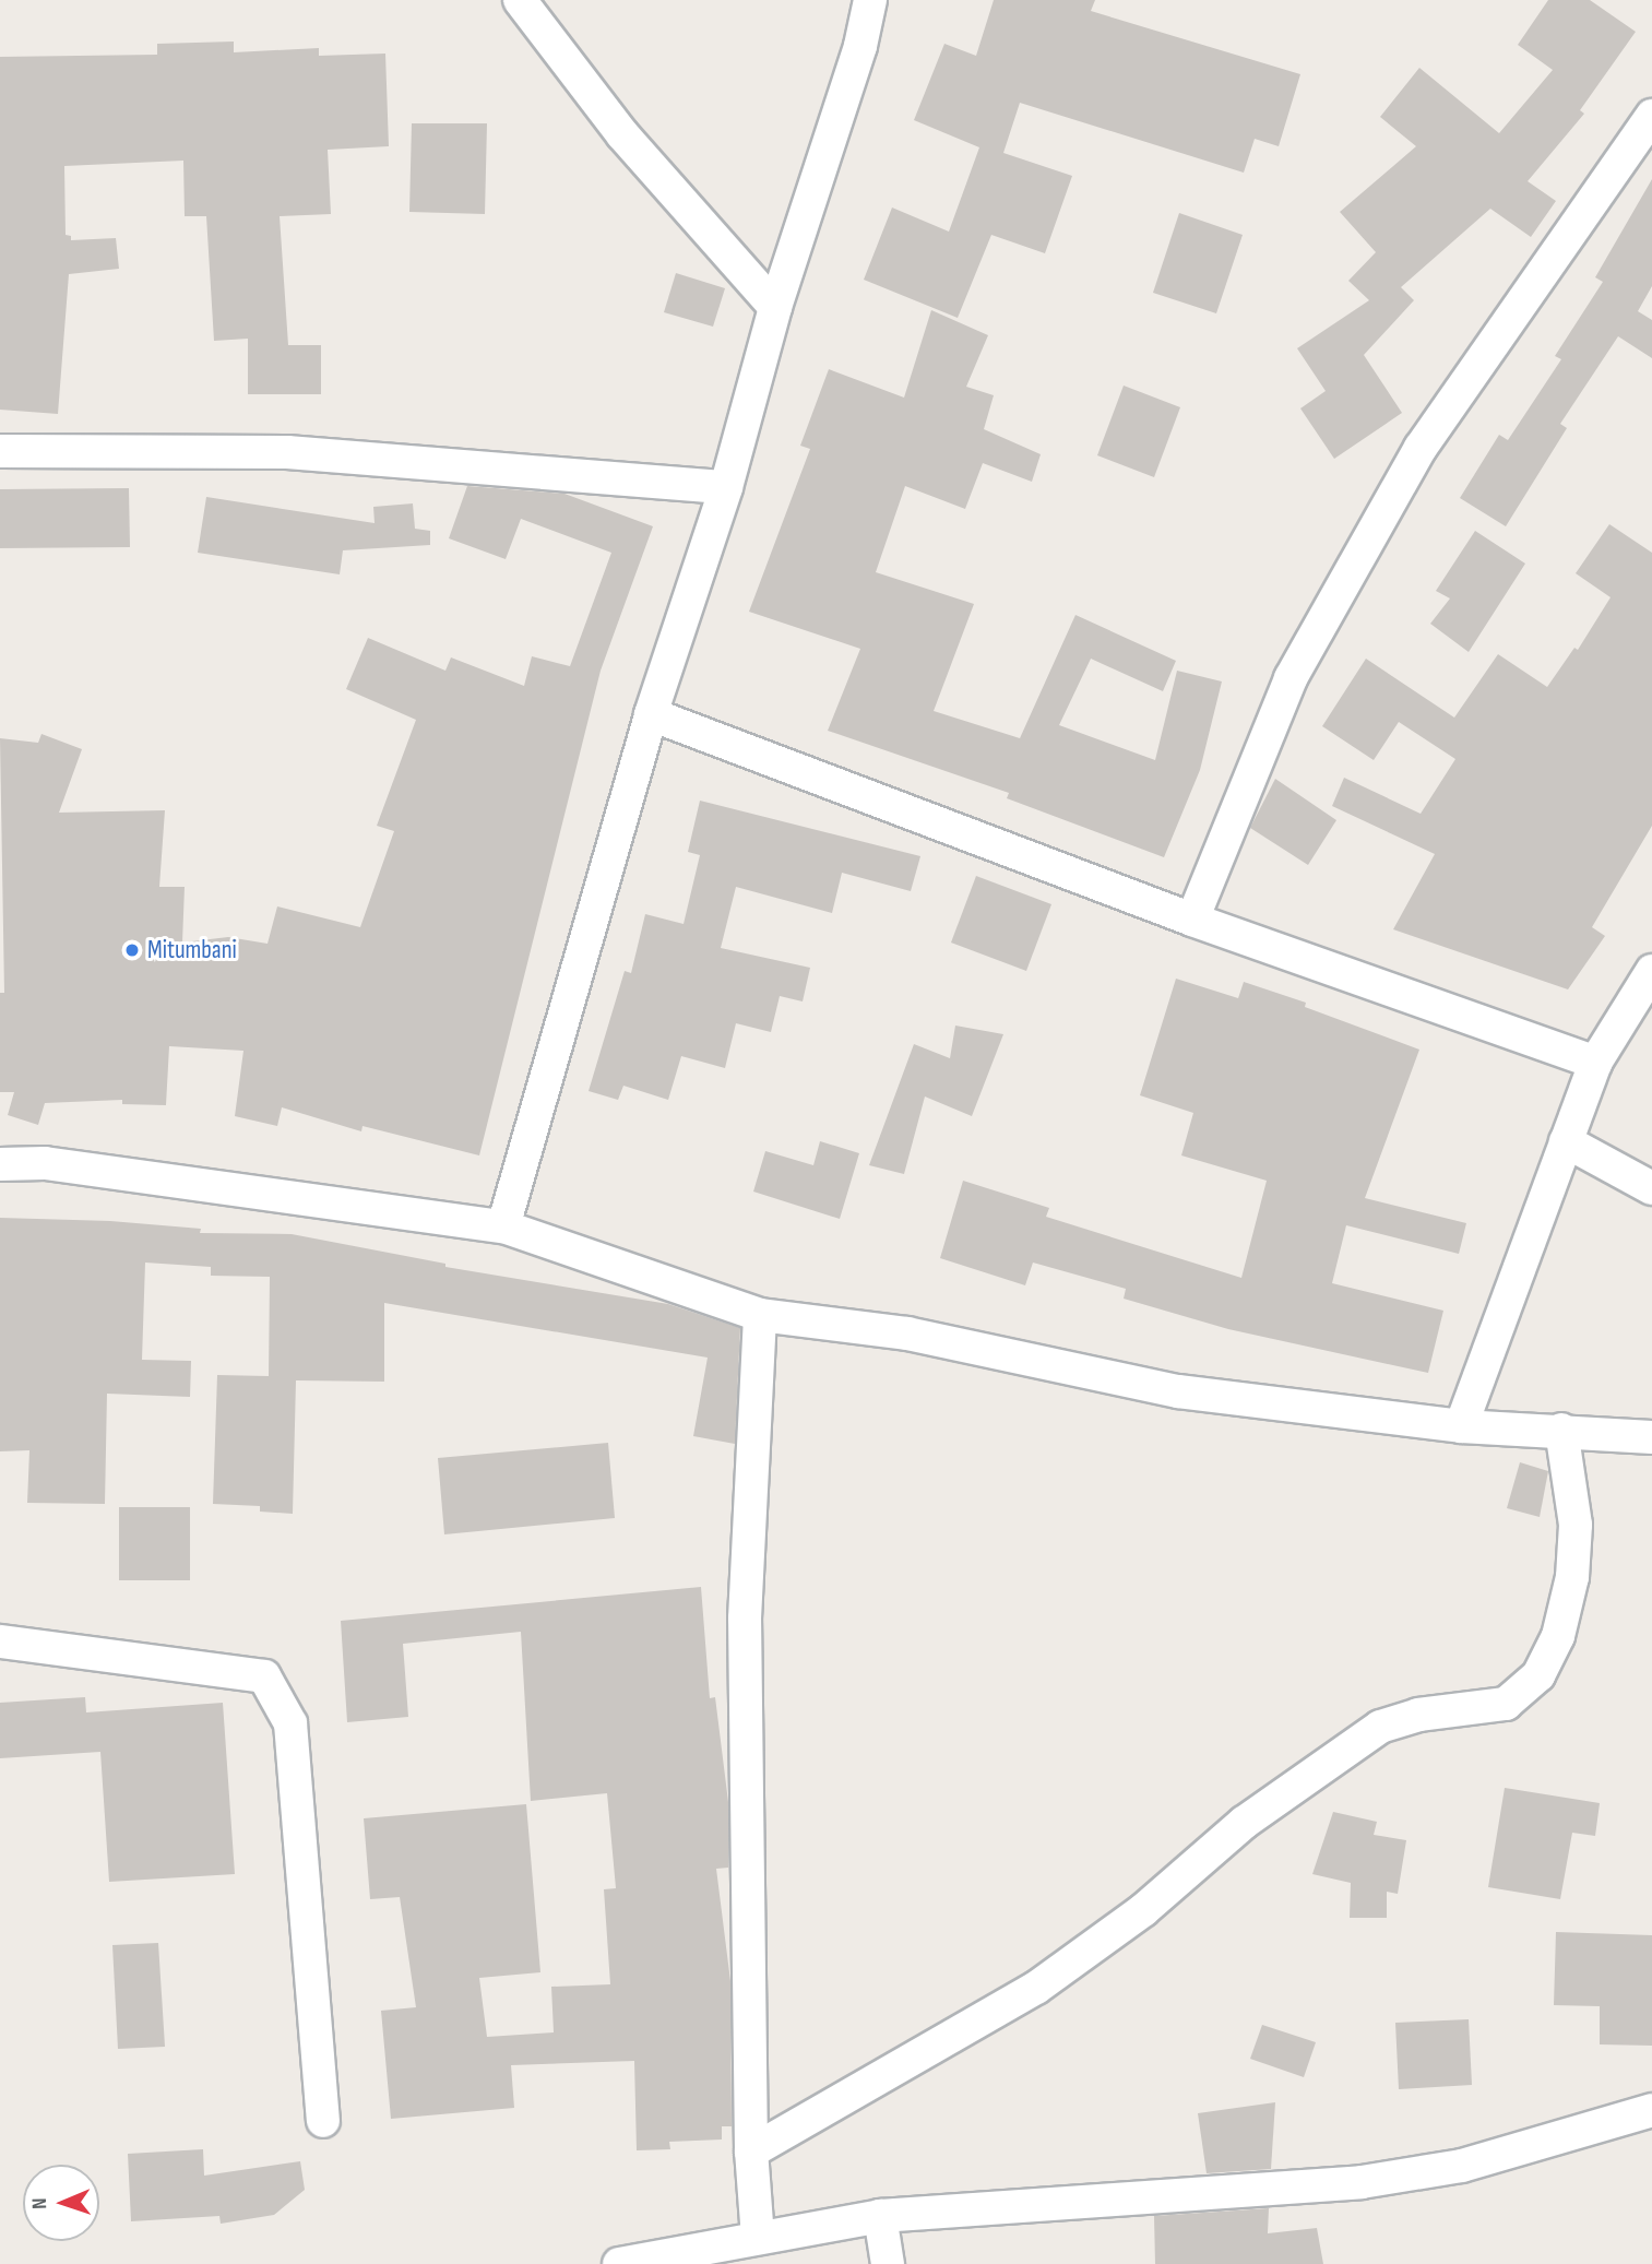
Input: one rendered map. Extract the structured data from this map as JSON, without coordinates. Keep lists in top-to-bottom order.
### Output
{
  "places": ["Mitumbani"],
  "north": "left"
}
